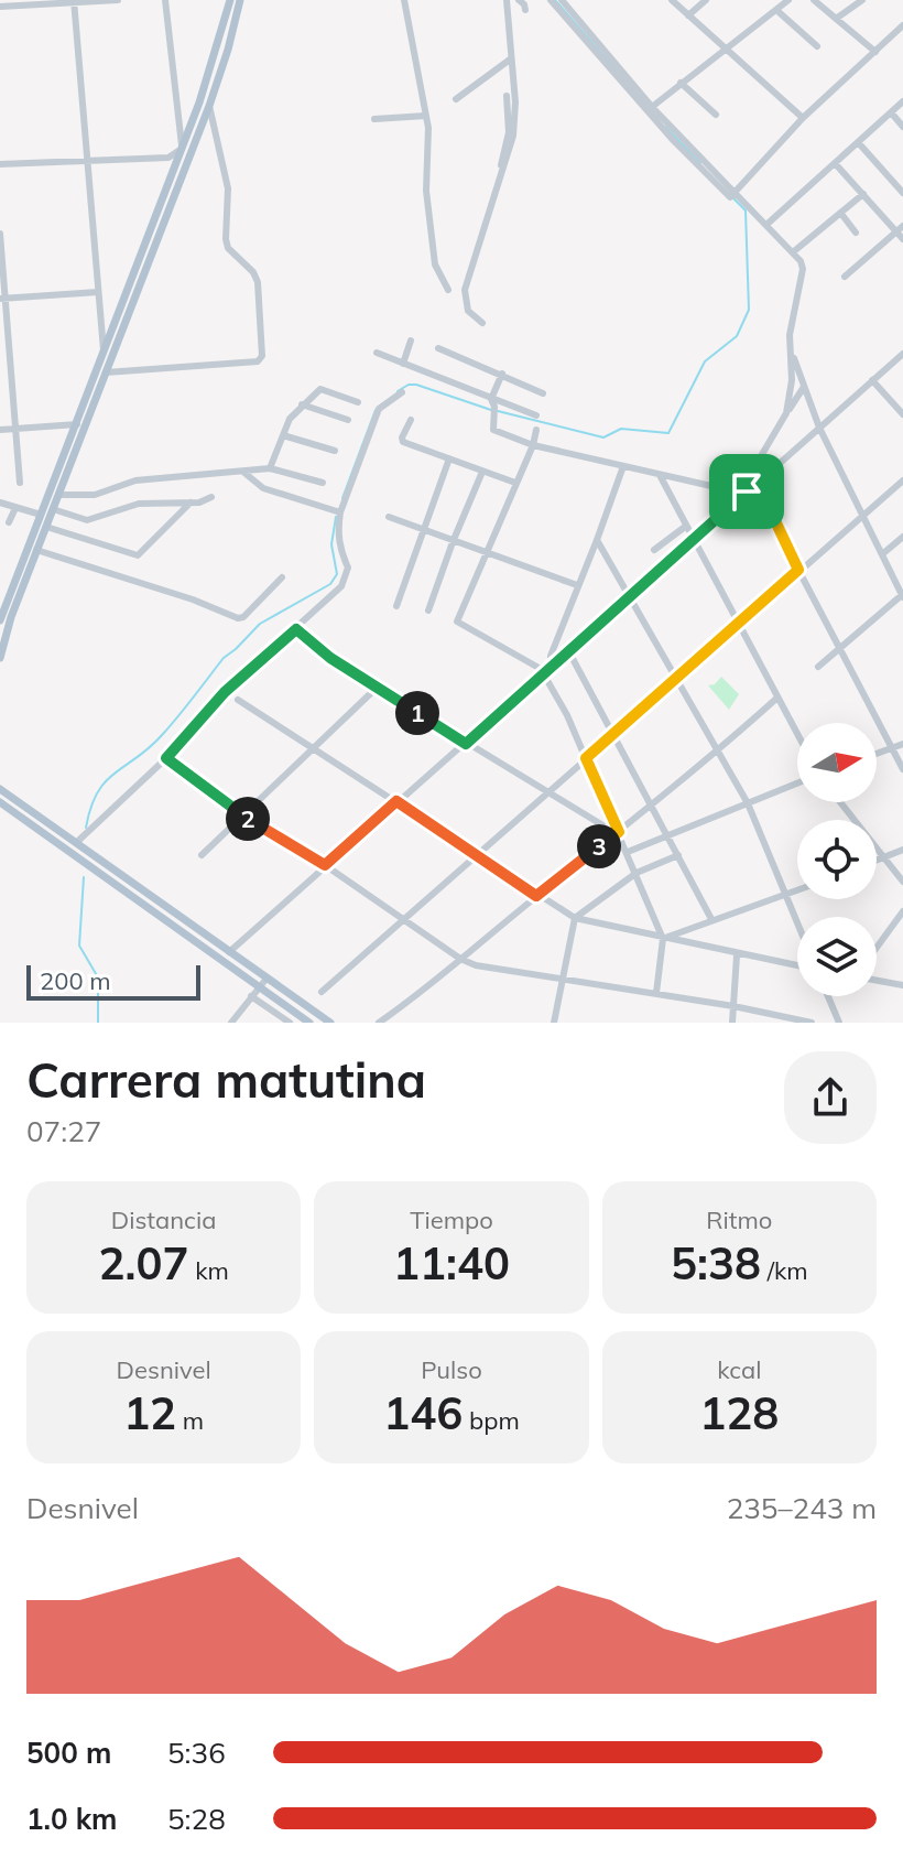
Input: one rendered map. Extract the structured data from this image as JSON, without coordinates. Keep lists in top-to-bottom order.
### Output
{
  "scale_bar": "200 m",
  "north": "right",
  "page": {
    "pins": ["1", "2", "3"],
    "scale": "200 m",
    "heading": ["Carrera matutina", "07:27"],
    "stats": [
      ["Distancia", "2.07 km"],
      ["Tiempo", "11:40"],
      ["Ritmo", "5:38 /km"],
      ["Desnivel", "12 m"],
      ["Pulso", "146 bpm"],
      ["kcal", "128"]
    ],
    "chart": ["Desnivel", "235–243 m"],
    "list": [
      {
        "name": "500 m",
        "note": "5:36"
      },
      {
        "name": "1.0 km",
        "note": "5:28"
      }
    ]
  }
}
